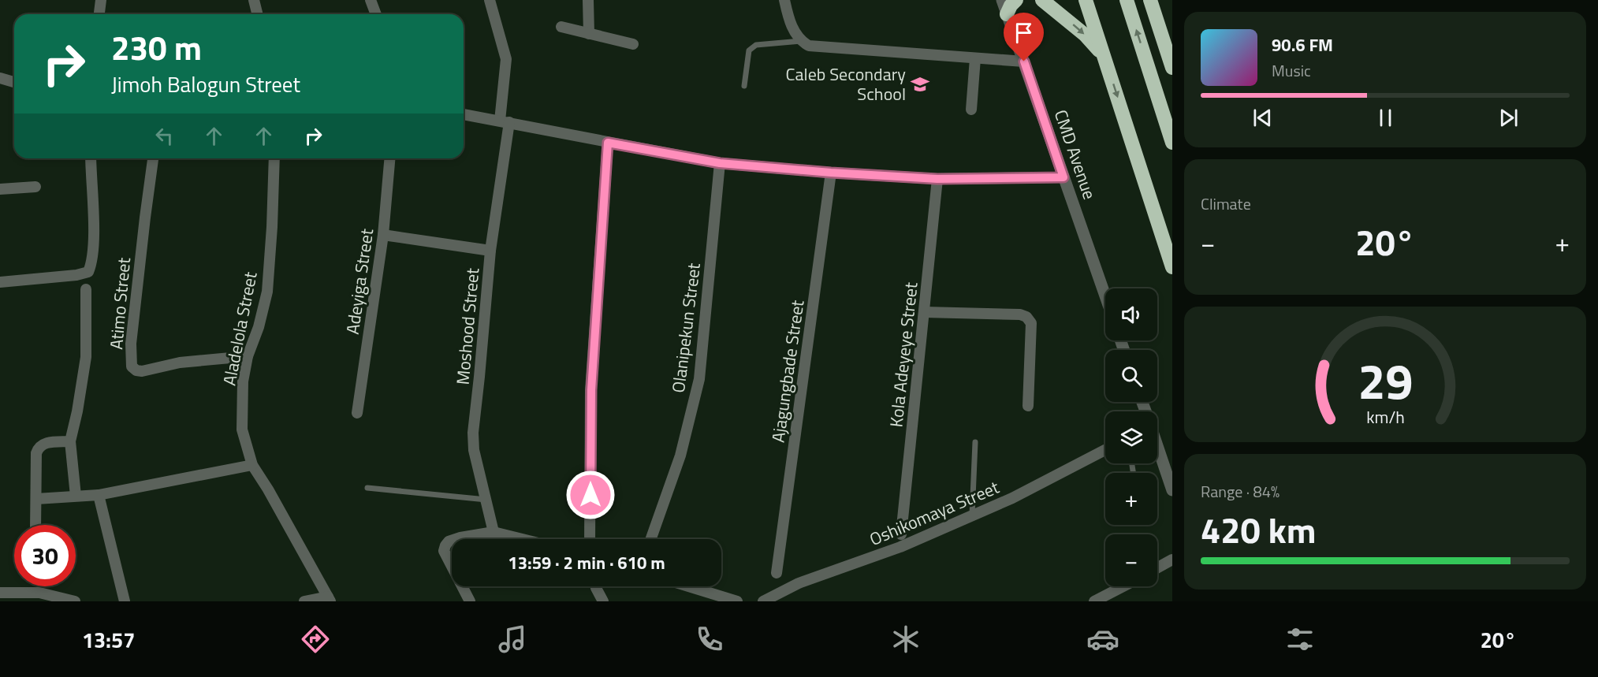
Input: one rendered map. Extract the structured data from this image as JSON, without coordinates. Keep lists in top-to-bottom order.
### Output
{
  "streets": {
    "street": [
      "CMD Avenue",
      "Adeyiga Street",
      "Atimo Street",
      "Moshood Street",
      "Olanipekun Street",
      "Aladelola Street",
      "Kola Adeyeye Street",
      "Ajagungbade Street",
      "Oshikomaya Street"
    ]
  },
  "crossings": [
    ["Atimo Street", "Aladelola Street"]
  ],
  "places": {
    "school or university": ["Caleb Secondary School"]
  },
  "page": {
    "turn": ["230 m", "Jimoh Balogun Street"],
    "song": ["90.6 FM", "Music"],
    "tile": [
      "Climate",
      ["Range · 84%", "420 km"]
    ],
    "heat": ["−", "20°", "+"],
    "map_buttons": ["+", "−"],
    "limit": "30",
    "trip": "13:59 · 2 min · 610 m",
    "tabs": ["13:57", "20°"],
    "gauge": ["29", "km/h"]
  }
}
